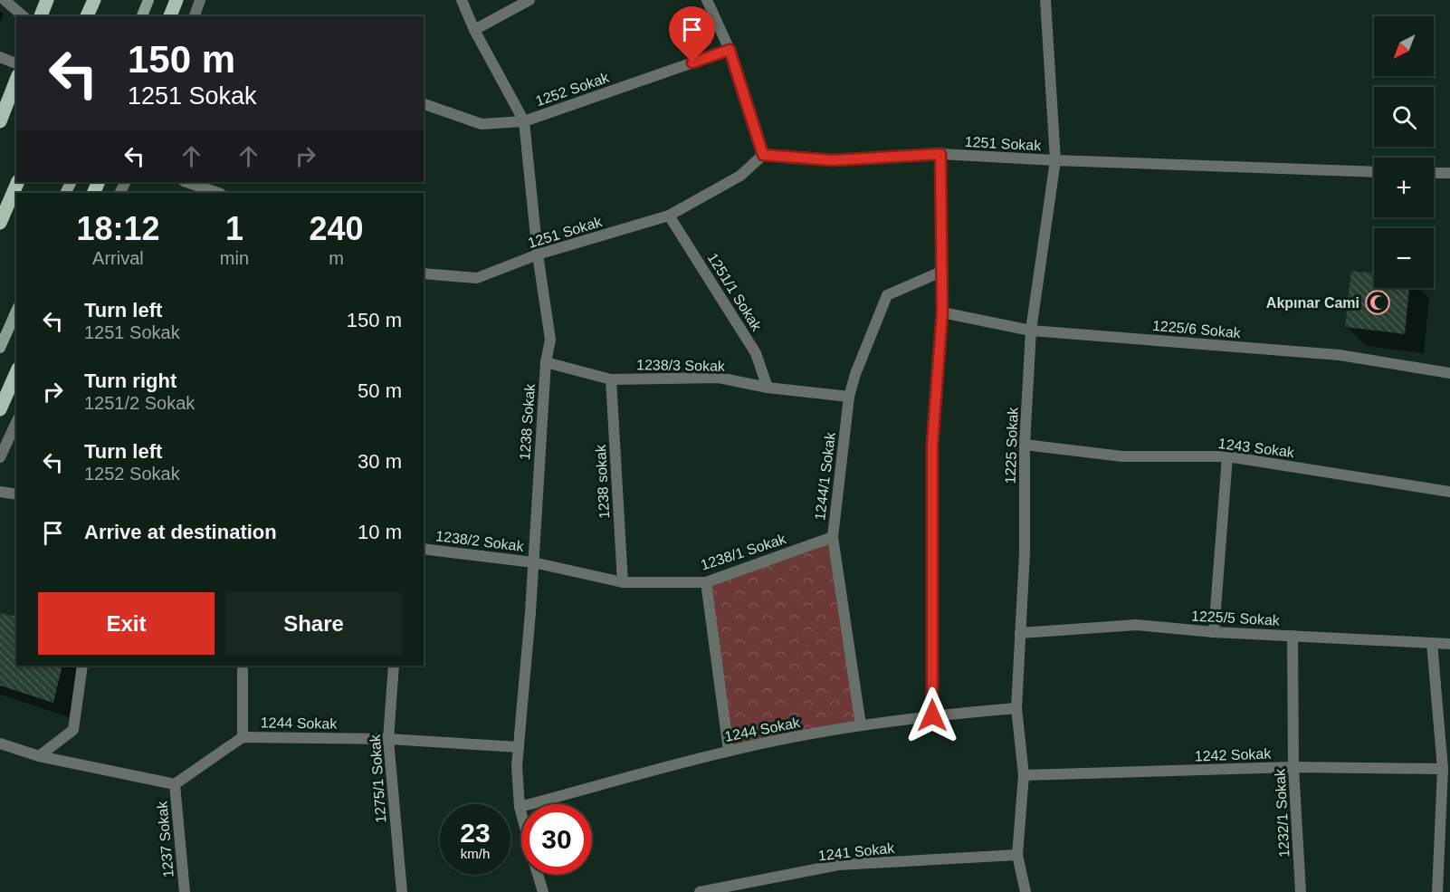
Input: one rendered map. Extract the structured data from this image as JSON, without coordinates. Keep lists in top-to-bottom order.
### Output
{
  "streets": {
    "street": [
      "1252 Sokak",
      "1251 Sokak",
      "1251/1 Sokak",
      "1225/6 Sokak",
      "1238/3 Sokak",
      "1238 Sokak",
      "1225 Sokak",
      "1243 Sokak",
      "1244/1 Sokak",
      "1238 sokak",
      "1238/2 Sokak",
      "1238/1 Sokak",
      "1225/5 Sokak",
      "1244 Sokak",
      "1242 Sokak",
      "1275/1 Sokak",
      "1232/1 Sokak",
      "1237 Sokak",
      "1241 Sokak"
    ]
  },
  "crossings": [
    ["1252 Sokak", "1238 Sokak"],
    ["1251 Sokak", "1251/1 Sokak"],
    ["1251 Sokak", "1238 Sokak"],
    ["1251 Sokak", "1225 Sokak"],
    ["1251/1 Sokak", "1238/3 Sokak"],
    ["1225/6 Sokak", "1225 Sokak"],
    ["1238/3 Sokak", "1238 Sokak"],
    ["1238/3 Sokak", "1244/1 Sokak"],
    ["1238/3 Sokak", "1238 sokak"],
    ["1238 Sokak", "1238/2 Sokak"],
    ["1238 Sokak", "1238/1 Sokak"],
    ["1238 Sokak", "1244 Sokak"],
    ["1225 Sokak", "1243 Sokak"],
    ["1225 Sokak", "1225/5 Sokak"],
    ["1225 Sokak", "1244 Sokak"],
    ["1225 Sokak", "1242 Sokak"],
    ["1225 Sokak", "1241 Sokak"],
    ["1244/1 Sokak", "1238/1 Sokak"],
    ["1244/1 Sokak", "1244 Sokak"],
    ["1238 sokak", "1238/1 Sokak"],
    ["1238/2 Sokak", "1238/1 Sokak"],
    ["1225/5 Sokak", "1232/1 Sokak"],
    ["1244 Sokak", "1275/1 Sokak"],
    ["1244 Sokak", "1237 Sokak"],
    ["1242 Sokak", "1232/1 Sokak"]
  ],
  "places": {
    "mosque": ["Akpınar Cami"]
  },
  "north": "bottom left",
  "page": {
    "map_buttons": ["+", "−"],
    "turn": ["150 m", "1251 Sokak"],
    "eta": [
      "18:12",
      "Arrival",
      "1",
      "min",
      "240",
      "m"
    ],
    "list": [
      {
        "name": "Turn left",
        "note": "1251 Sokak",
        "value": "150 m"
      },
      {
        "name": "Turn right",
        "note": "1251/2 Sokak",
        "value": "50 m"
      },
      {
        "name": "Turn left",
        "note": "1252 Sokak",
        "value": "30 m"
      },
      {
        "name": "Arrive at destination",
        "value": "10 m"
      }
    ],
    "buttons": ["Exit", "Share"],
    "speed": "23 km/h",
    "limit": "30"
  }
}
